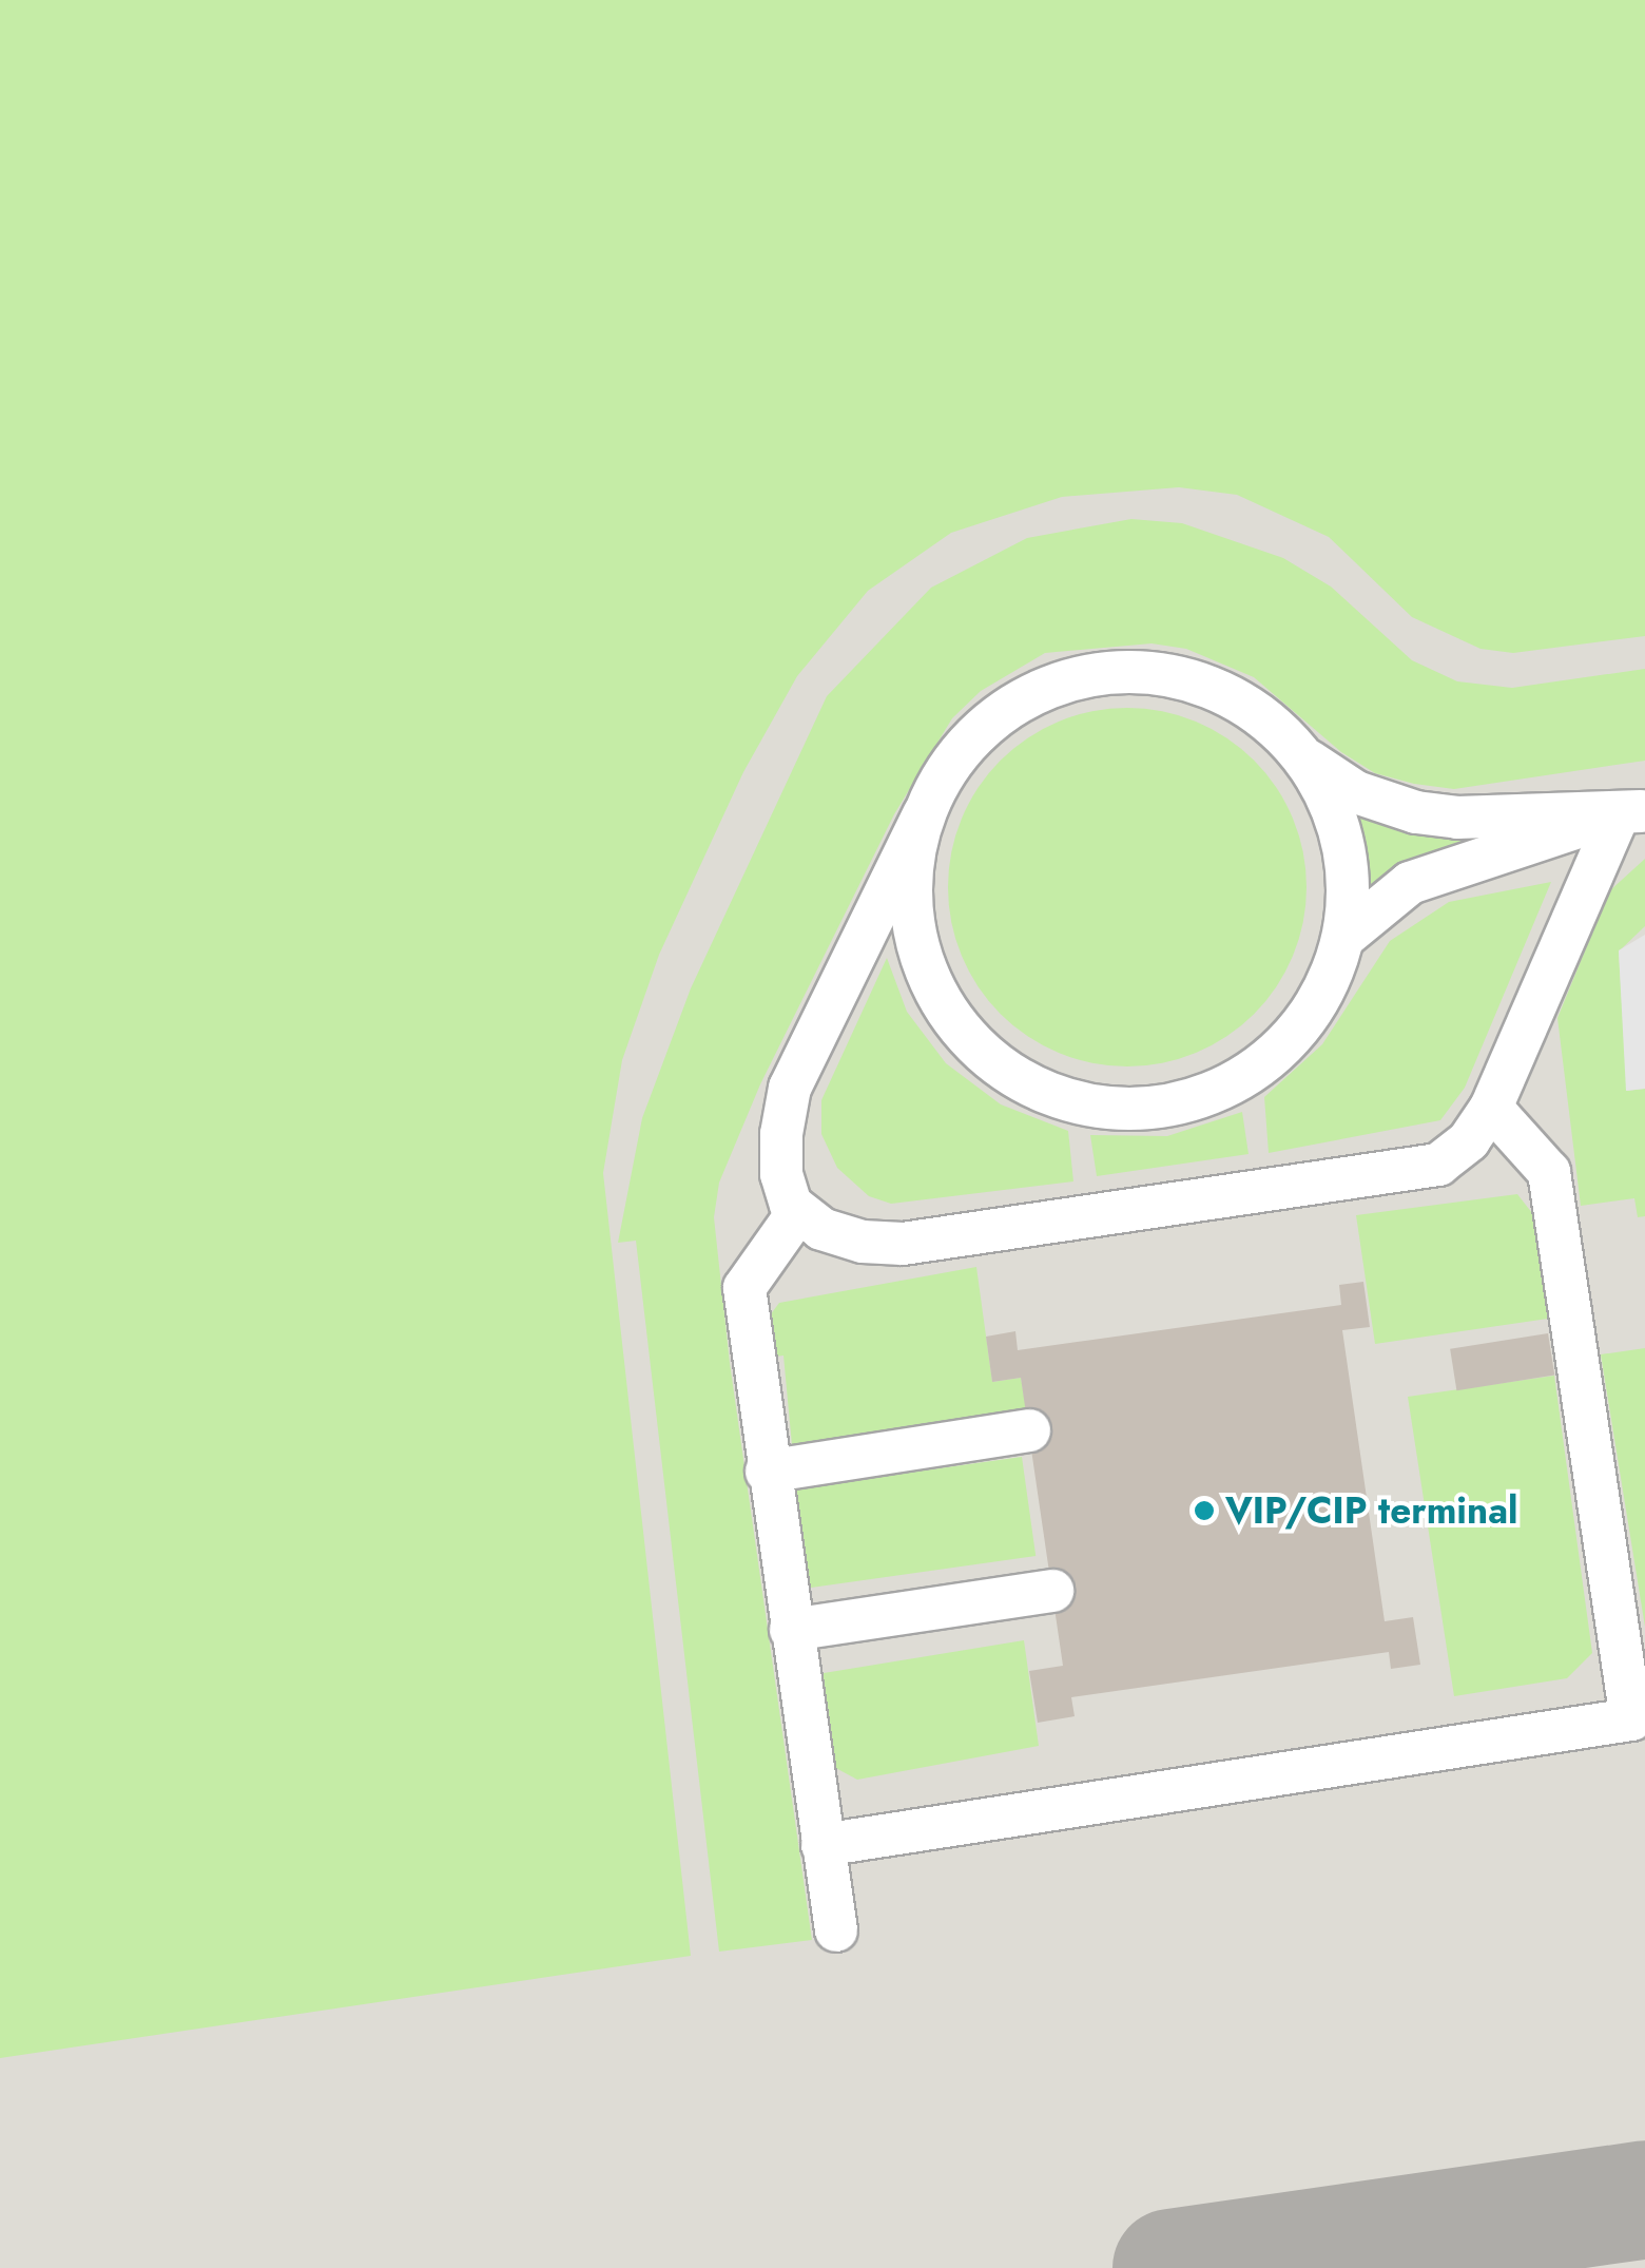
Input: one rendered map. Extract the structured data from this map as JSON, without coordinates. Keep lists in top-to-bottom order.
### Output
{
  "places": ["VIP/CIP terminal"]
}
